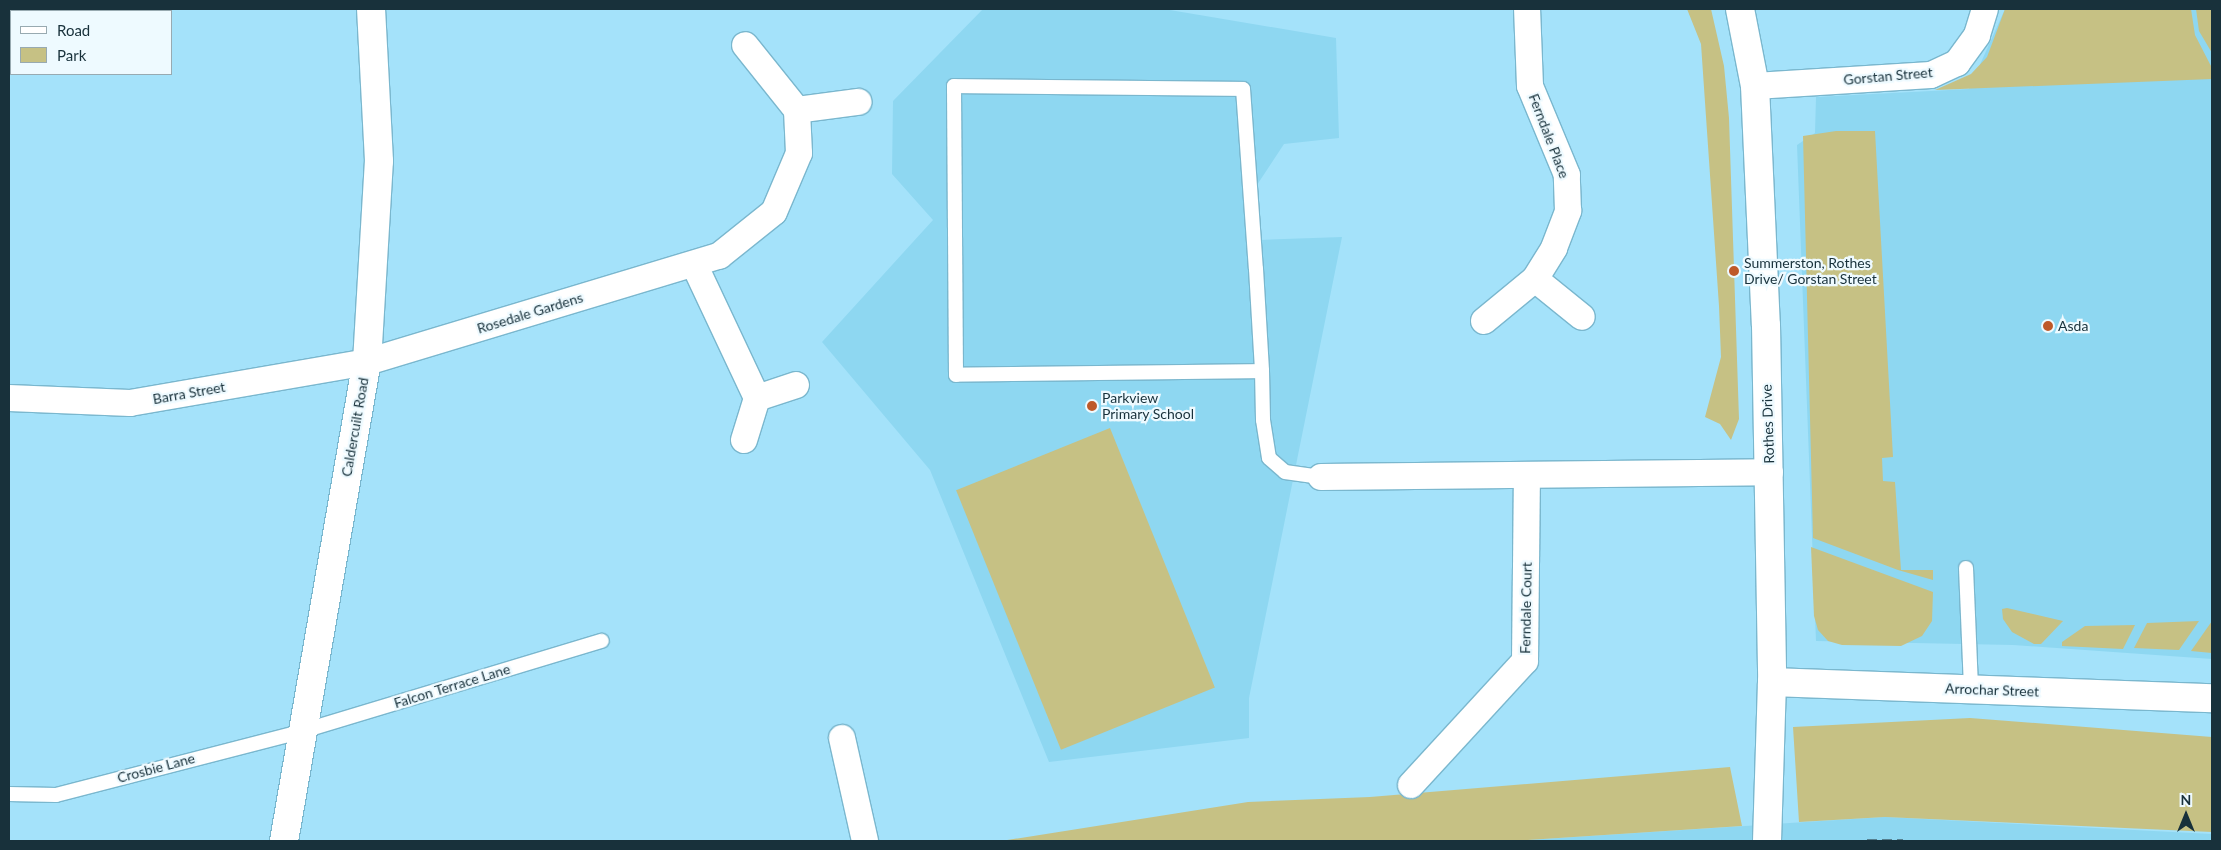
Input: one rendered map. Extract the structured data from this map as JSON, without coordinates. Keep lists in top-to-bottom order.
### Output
{
  "streets": {
    "street": [
      "Gorstan Street",
      "Ferndale Place",
      "Rosedale Gardens",
      "Barra Street",
      "Rothes Drive",
      "Caldercuilt Road",
      "Ferndale Court",
      "Arrochar Street"
    ],
    "lane": ["Falcon Terrace Lane", "Crosbie Lane"]
  },
  "crossings": [
    ["Gorstan Street", "Rothes Drive"],
    ["Rosedale Gardens", "Barra Street"],
    ["Rosedale Gardens", "Caldercuilt Road"],
    ["Barra Street", "Caldercuilt Road"],
    ["Rothes Drive", "Arrochar Street"],
    ["Caldercuilt Road", "Falcon Terrace Lane"],
    ["Caldercuilt Road", "Crosbie Lane"],
    ["Falcon Terrace Lane", "Crosbie Lane"]
  ],
  "places": ["Summerston, Rothes Drive/ Gorstan Street", "Asda", "Parkview Primary School"],
  "legend": ["Road", "Park"],
  "north": "top"
}
